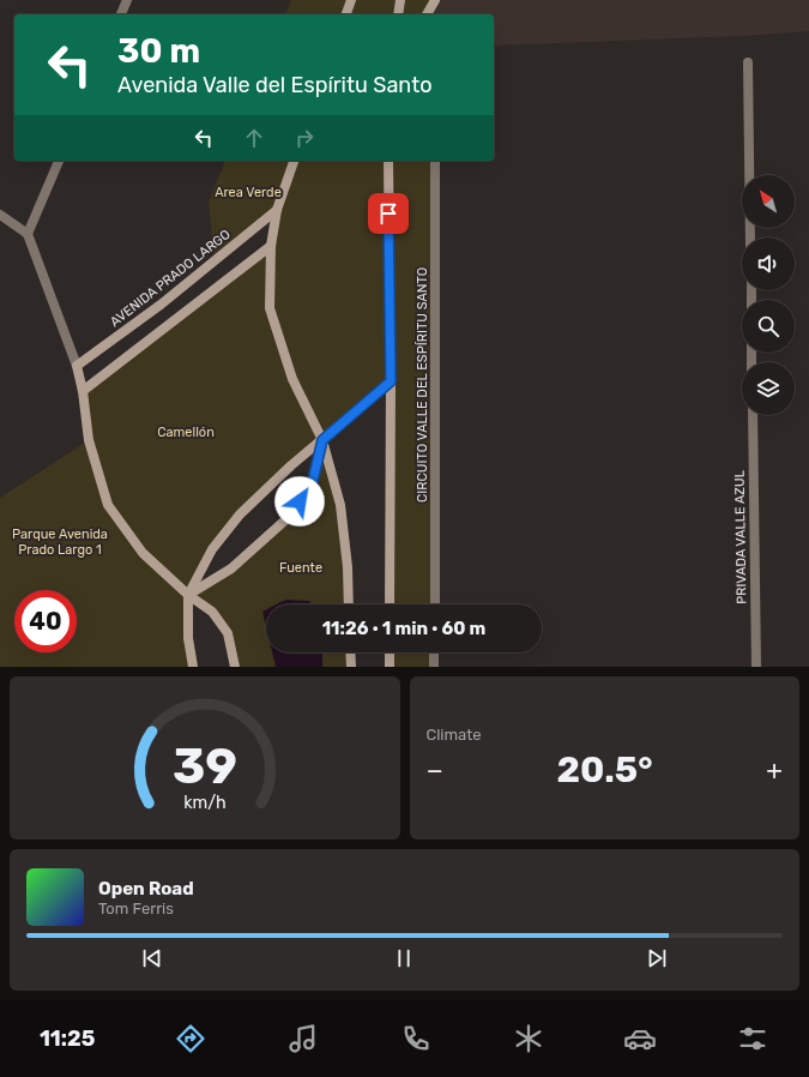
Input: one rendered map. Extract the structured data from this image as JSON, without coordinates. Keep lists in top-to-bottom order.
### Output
{
  "streets": {
    "street": ["AVENIDA PRADO LARGO", "CIRCUITO VALLE DEL ESPÍRITU SANTO", "PRIVADA VALLE AZUL"]
  },
  "parks": [
    "Area Verde",
    "Camellón",
    "Parque Avenida Prado Largo 1",
    "Fuente"
  ],
  "north": "top left",
  "page": {
    "turn": ["30 m", "Avenida Valle del Espíritu Santo"],
    "limit": "40",
    "trip": "11:26 · 1 min · 60 m",
    "tile": "Climate",
    "heat": ["−", "20.5°", "+"],
    "song": ["Open Road", "Tom Ferris"],
    "tabs": "11:25",
    "gauge": ["39", "km/h"]
  }
}
